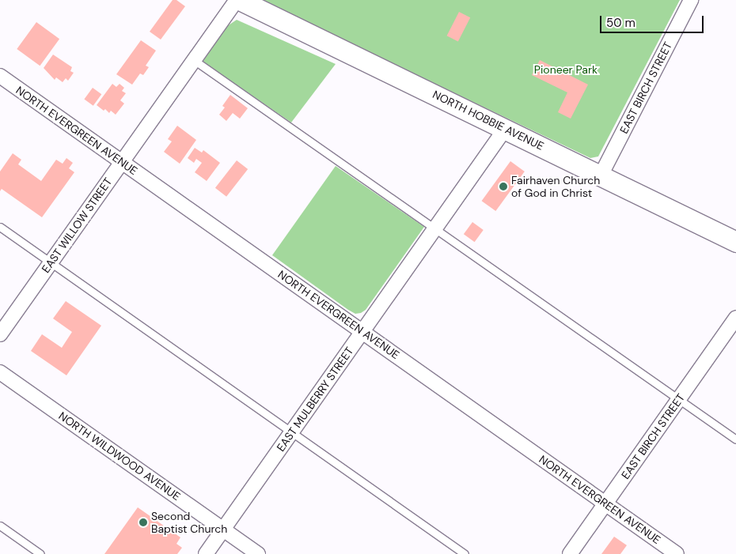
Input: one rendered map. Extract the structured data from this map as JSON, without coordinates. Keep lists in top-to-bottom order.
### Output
{
  "streets": {
    "main road": ["NORTH HOBBIE AVENUE"],
    "street": [
      "EAST BIRCH STREET",
      "NORTH EVERGREEN AVENUE",
      "EAST WILLOW STREET",
      "EAST MULBERRY STREET",
      "NORTH WILDWOOD AVENUE"
    ]
  },
  "crossings": [
    ["EAST BIRCH STREET", "NORTH HOBBIE AVENUE"],
    ["EAST BIRCH STREET", "NORTH EVERGREEN AVENUE"],
    ["NORTH HOBBIE AVENUE", "EAST MULBERRY STREET"],
    ["NORTH EVERGREEN AVENUE", "EAST WILLOW STREET"],
    ["NORTH EVERGREEN AVENUE", "EAST MULBERRY STREET"],
    ["EAST MULBERRY STREET", "NORTH WILDWOOD AVENUE"]
  ],
  "parks": ["Pioneer Park"],
  "places": ["Fairhaven Church of God in Christ", "Second Baptist Church"],
  "scale_bar": "50 m"
}
